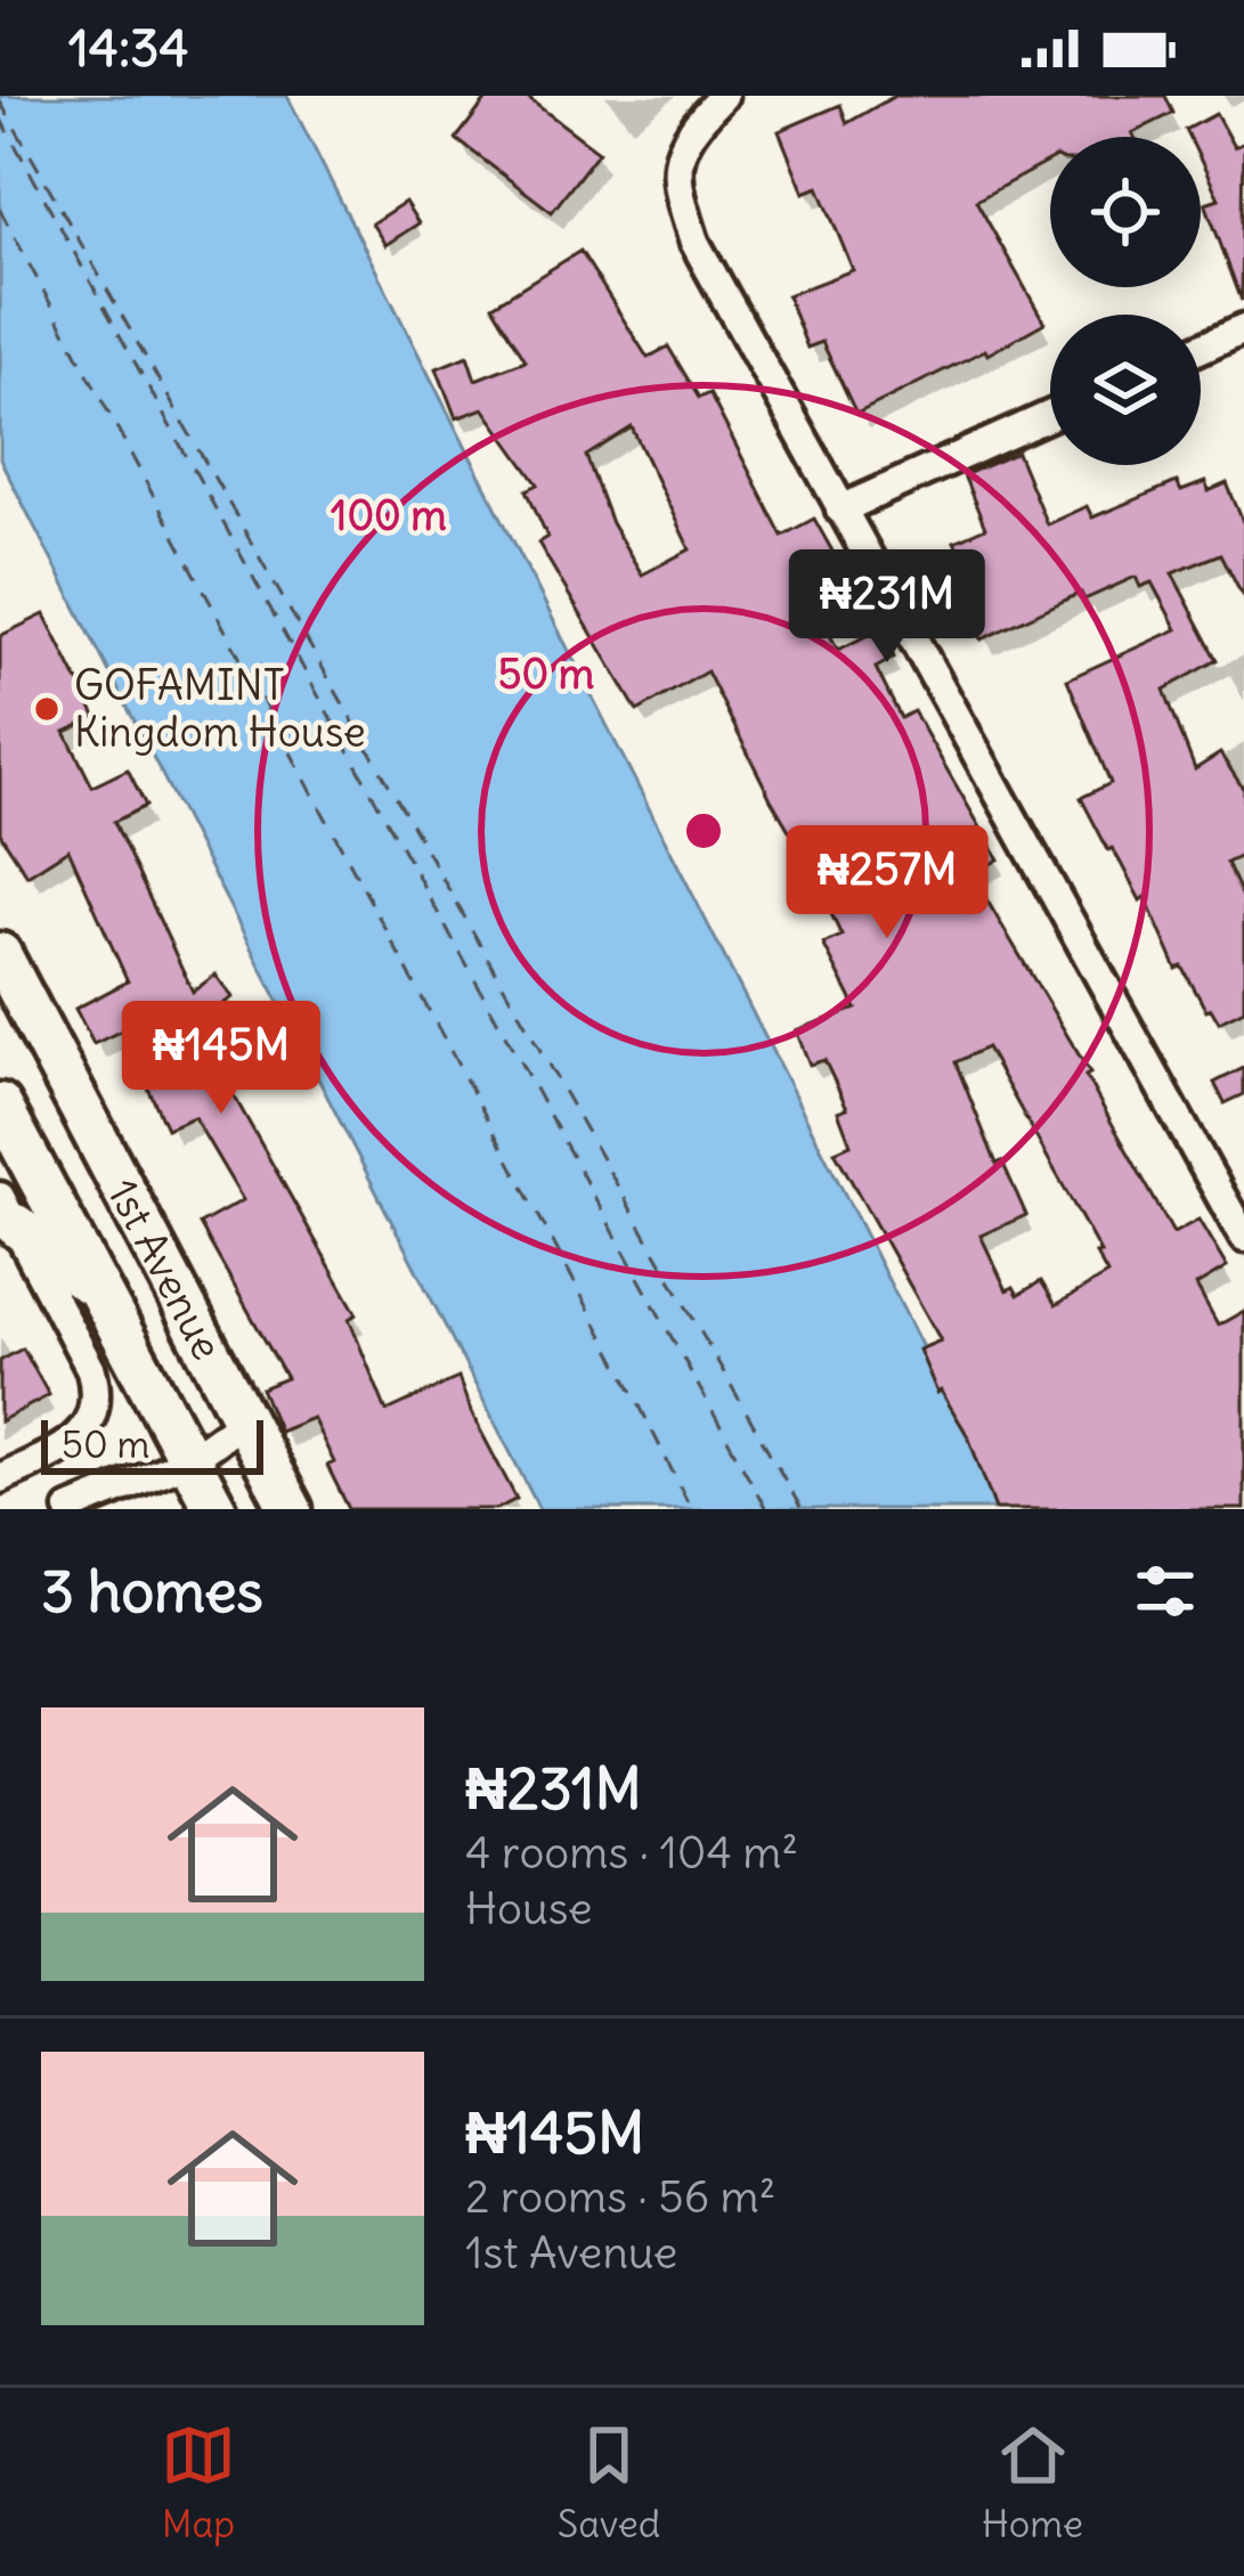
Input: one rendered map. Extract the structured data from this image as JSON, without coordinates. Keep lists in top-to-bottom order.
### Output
{
  "streets": {
    "main road": ["1st Avenue"]
  },
  "places": ["GOFAMINT Kingdom House"],
  "scale_bar": "50 m",
  "page": {
    "status": "14:34",
    "price": ["₦231M", "₦257M", "₦145M"],
    "scale": "50 m",
    "heading": "3 homes",
    "list": [
      {
        "name": "₦231M",
        "note": "4 rooms · 104 m² · House"
      },
      {
        "name": "₦145M",
        "note": "2 rooms · 56 m² · 1st Avenue"
      }
    ],
    "tabs": ["Map", "Saved", "Home"]
  },
  "rings": ["100 m", "50 m"]
}
